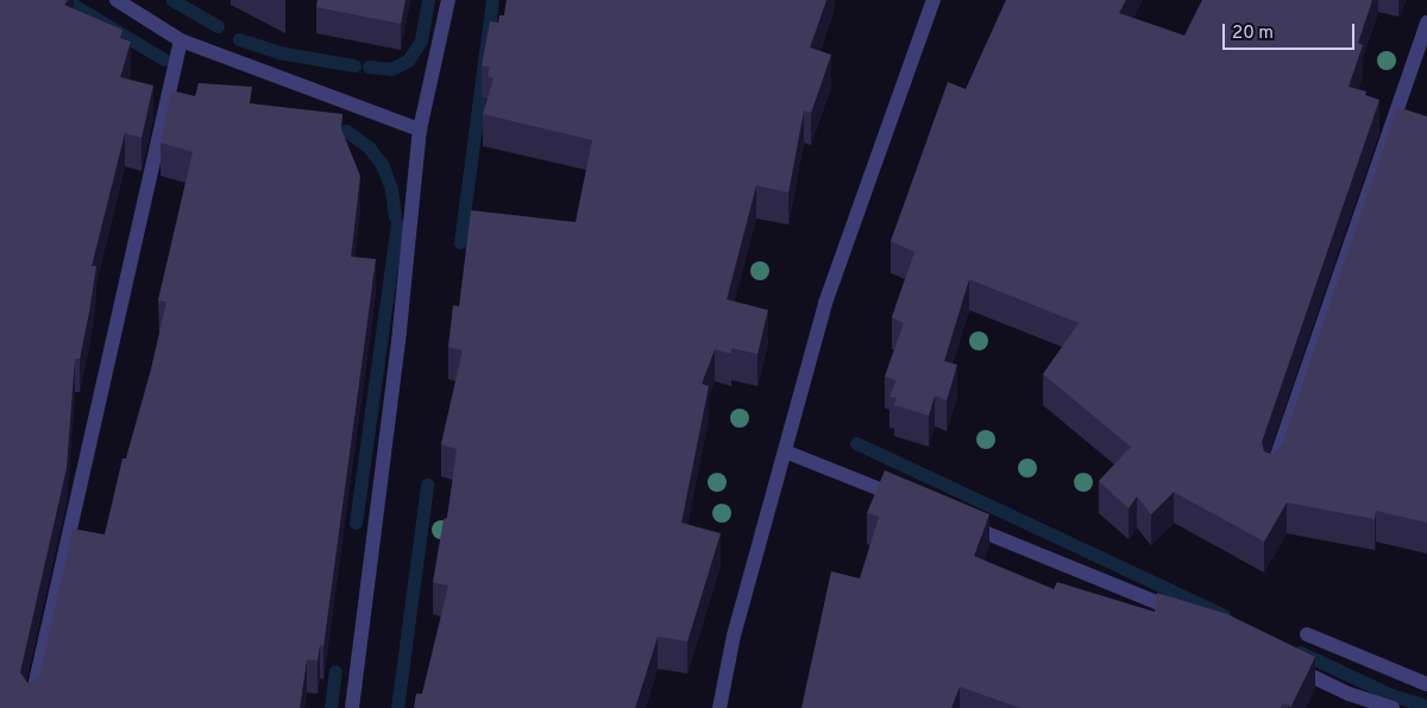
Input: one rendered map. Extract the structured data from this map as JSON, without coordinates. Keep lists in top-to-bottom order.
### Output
{
  "scale_bar": "20 m"
}
